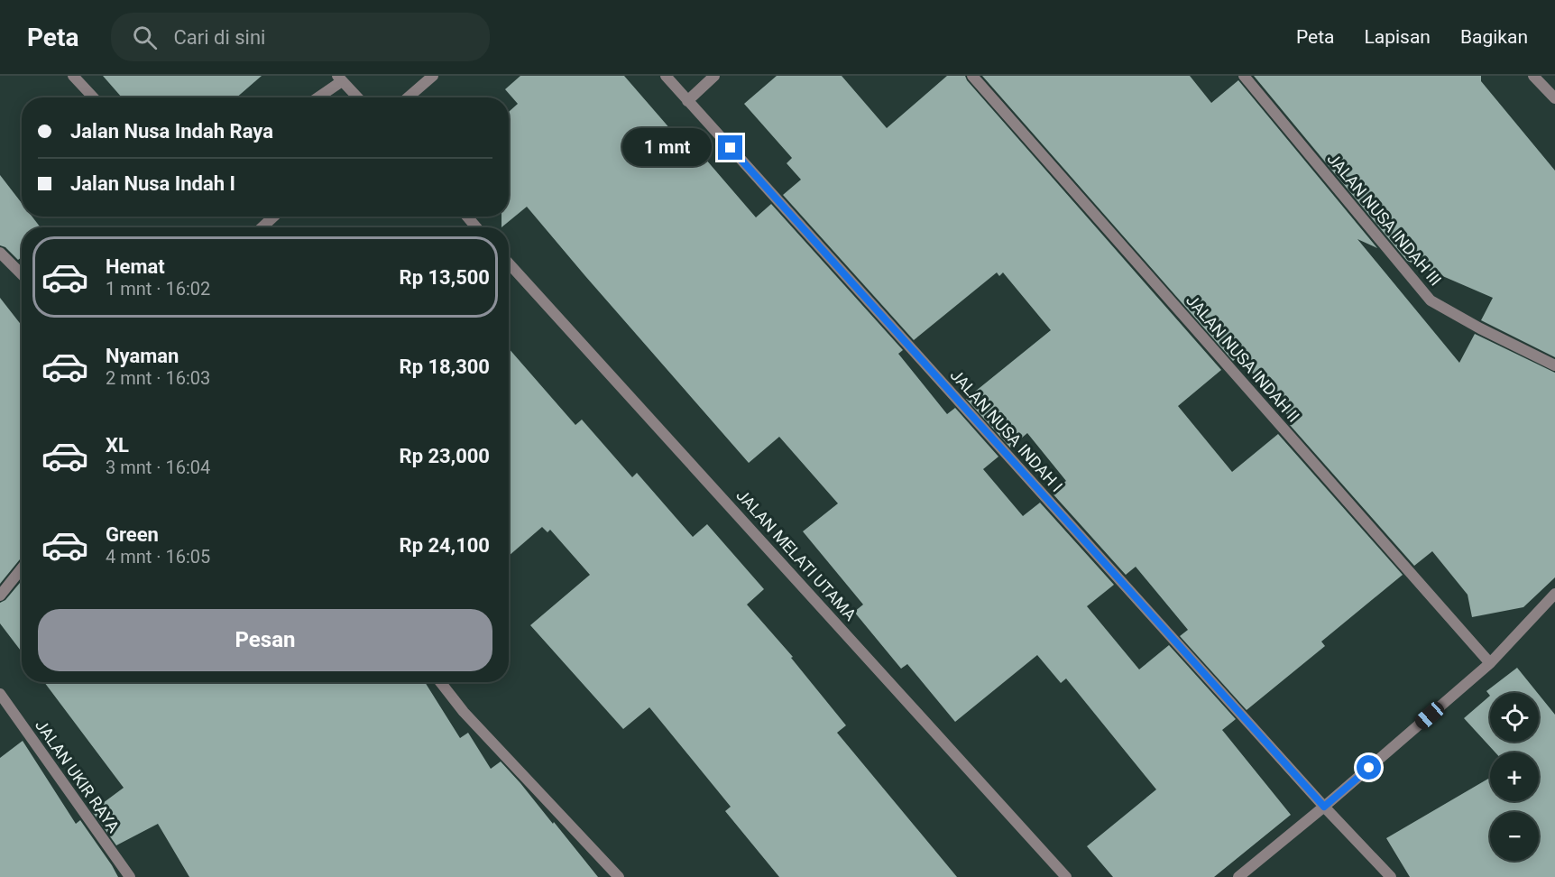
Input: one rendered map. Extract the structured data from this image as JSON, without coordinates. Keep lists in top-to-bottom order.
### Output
{
  "streets": {
    "street": [
      "JALAN NUSA INDAH III",
      "JALAN NUSA INDAH II",
      "JALAN NUSA INDAH I",
      "JALAN MELATI UTAMA",
      "JALAN UKIR RAYA"
    ]
  },
  "page": {
    "header": "Peta",
    "search": "Cari di sini",
    "nav": ["Peta", "Lapisan", "Bagikan"],
    "banner": ["Jalan Nusa Indah Raya", "Jalan Nusa Indah I"],
    "bubble": "1 mnt",
    "list": [
      {
        "name": "Hemat",
        "note": "1 mnt · 16:02",
        "value": "Rp 13,500"
      },
      {
        "name": "Nyaman",
        "note": "2 mnt · 16:03",
        "value": "Rp 18,300"
      },
      {
        "name": "XL",
        "note": "3 mnt · 16:04",
        "value": "Rp 23,000"
      },
      {
        "name": "Green",
        "note": "4 mnt · 16:05",
        "value": "Rp 24,100"
      }
    ],
    "buttons": "Pesan",
    "map_buttons": ["+", "−"]
  }
}
